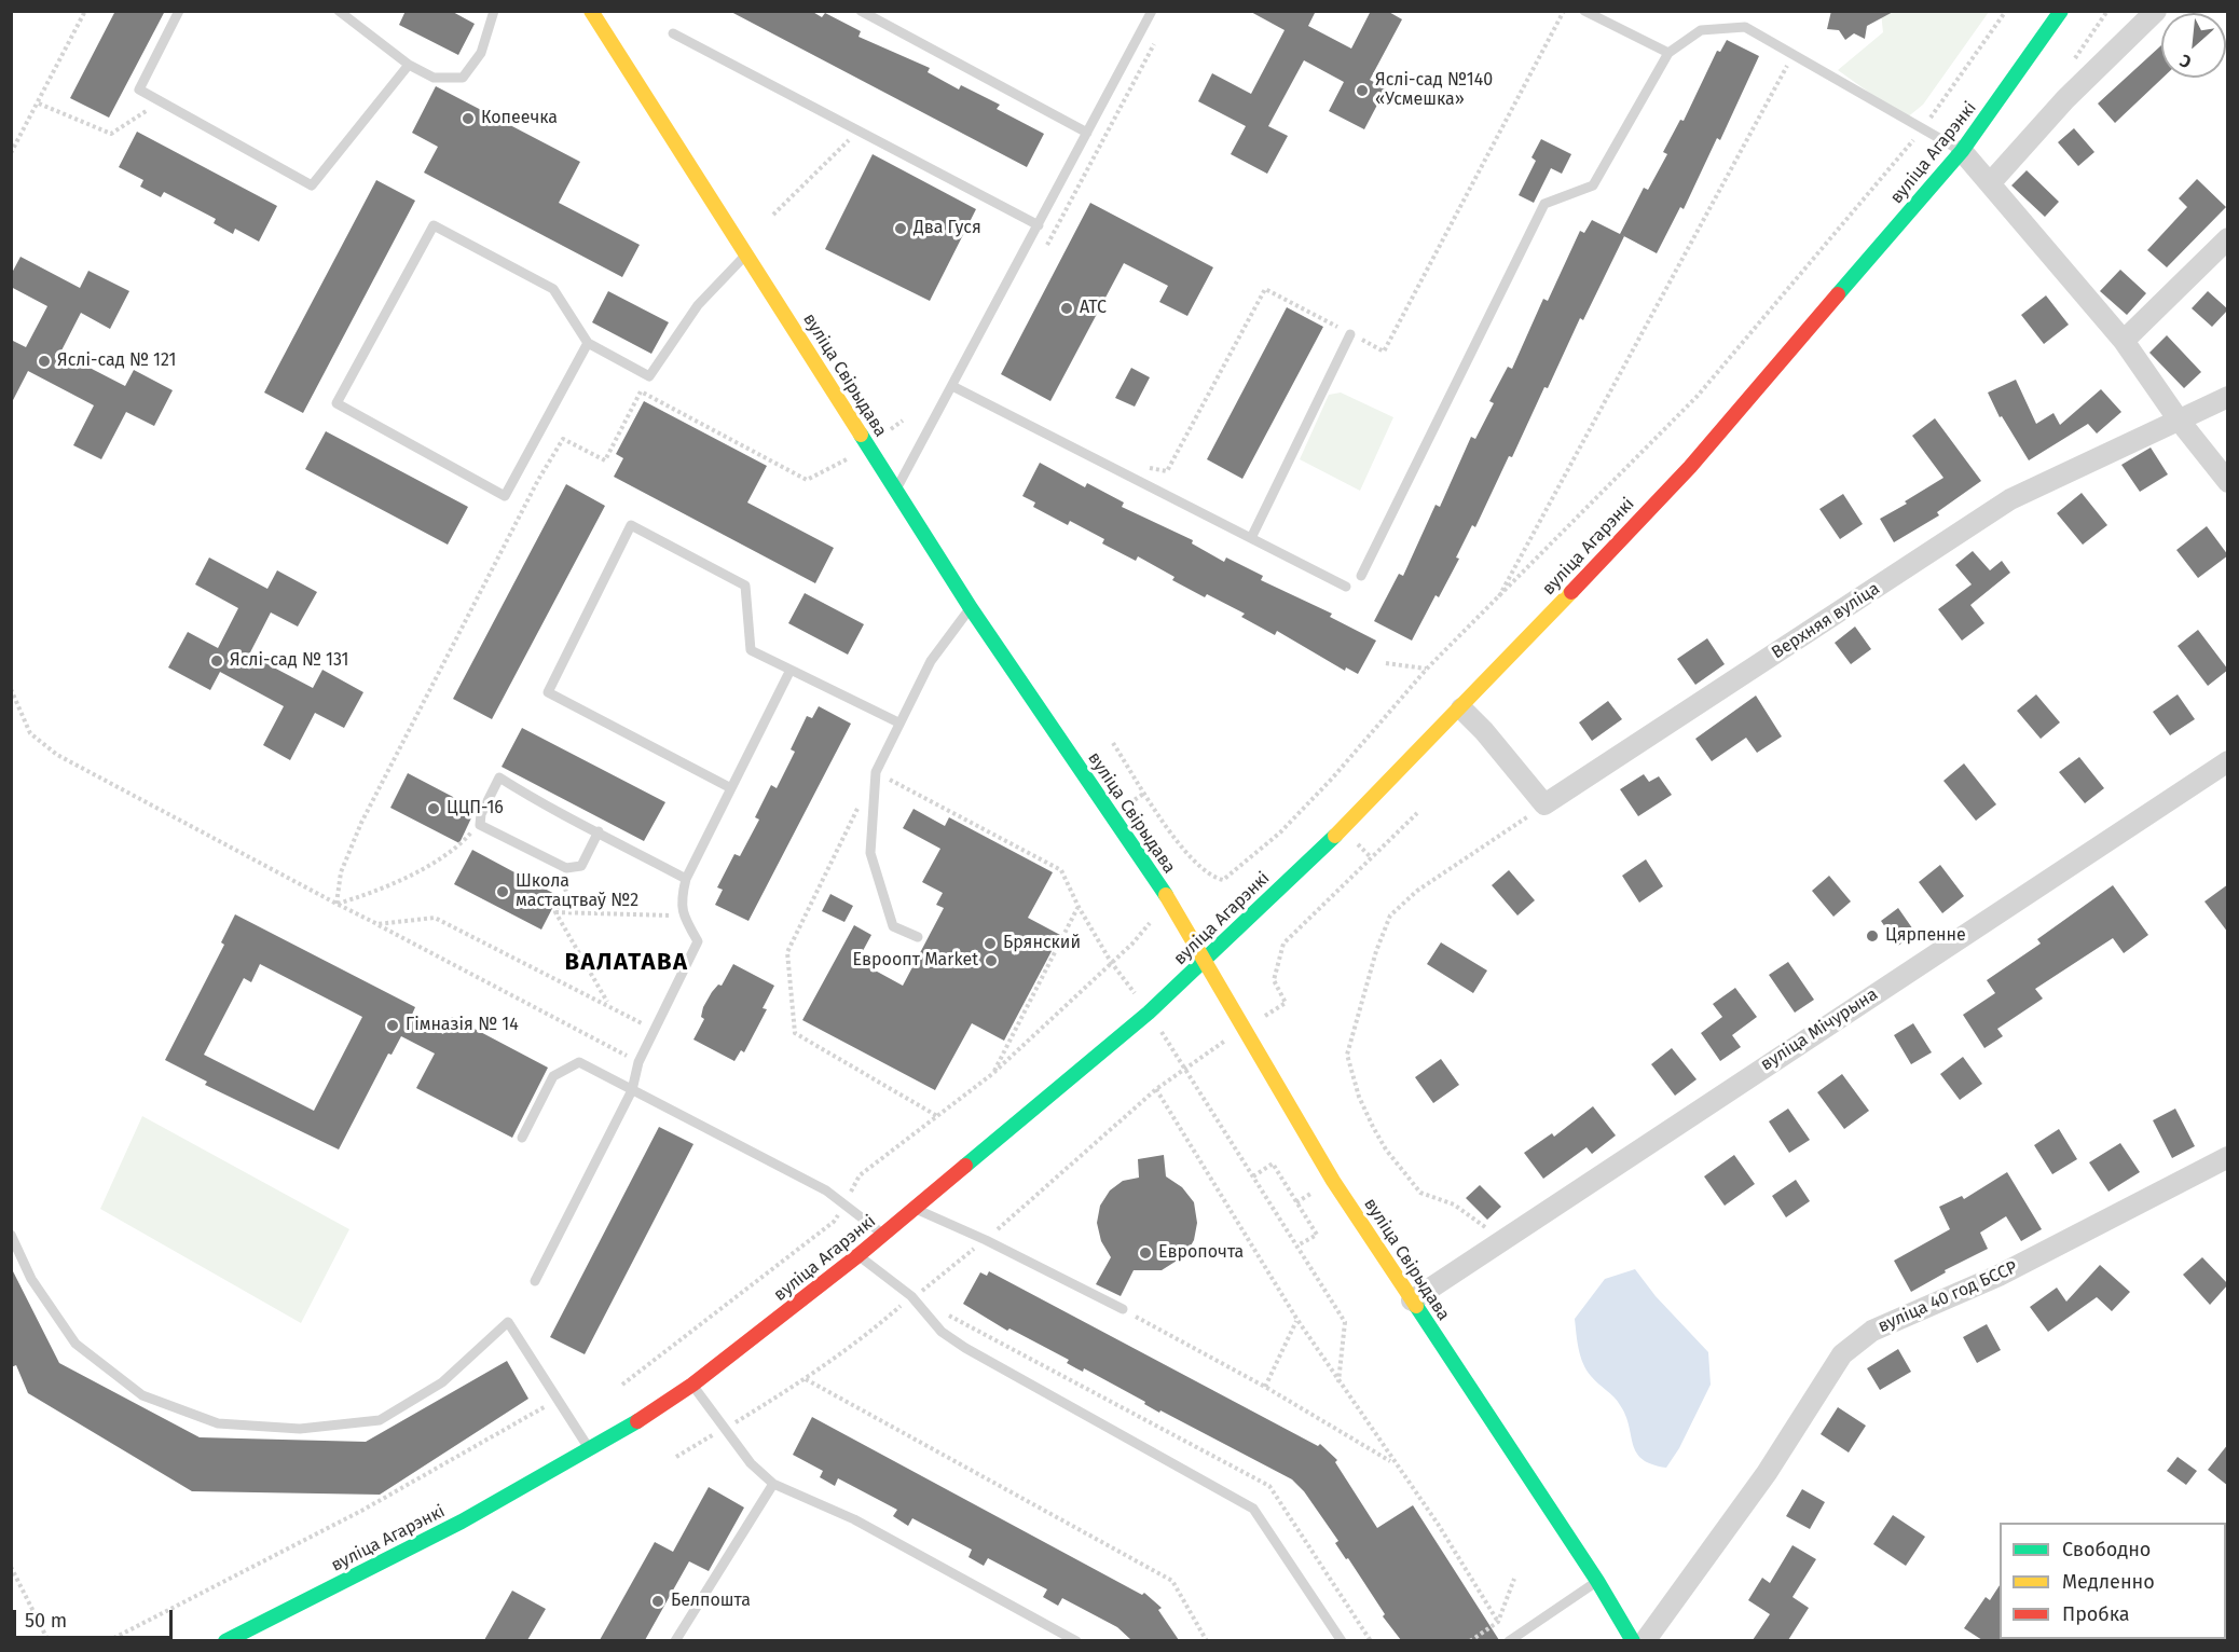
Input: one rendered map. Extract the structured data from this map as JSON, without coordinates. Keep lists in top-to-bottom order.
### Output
{
  "streets": {
    "main road": ["вуліца Агарэнкі", "вуліца Свірыдава"],
    "street": ["Верхняя вуліца", "вуліца Мічурына", "вуліца 40 год БССР"]
  },
  "crossings": [
    ["вуліца Агарэнкі", "вуліца Свірыдава"],
    ["вуліца Свірыдава", "вуліца Мічурына"]
  ],
  "districts": ["ВАЛАТАВА"],
  "places": [
    "Яслі-сад №140 «Усмешка»",
    "Копеечка",
    "Два Гуся",
    "АТС",
    "Яслі-сад № 121",
    "Яслі-сад № 131",
    "ЦЦП-16",
    "Школа мастацтваў №2",
    "Цярпенне",
    "Брянский",
    "Евроопт Market",
    "Гімназія № 14",
    "Европочта",
    "Белпошта"
  ],
  "legend": ["Свободно", "Медленно", "Пробка"],
  "scale_bar": "50 m",
  "north": "bottom left"
}
